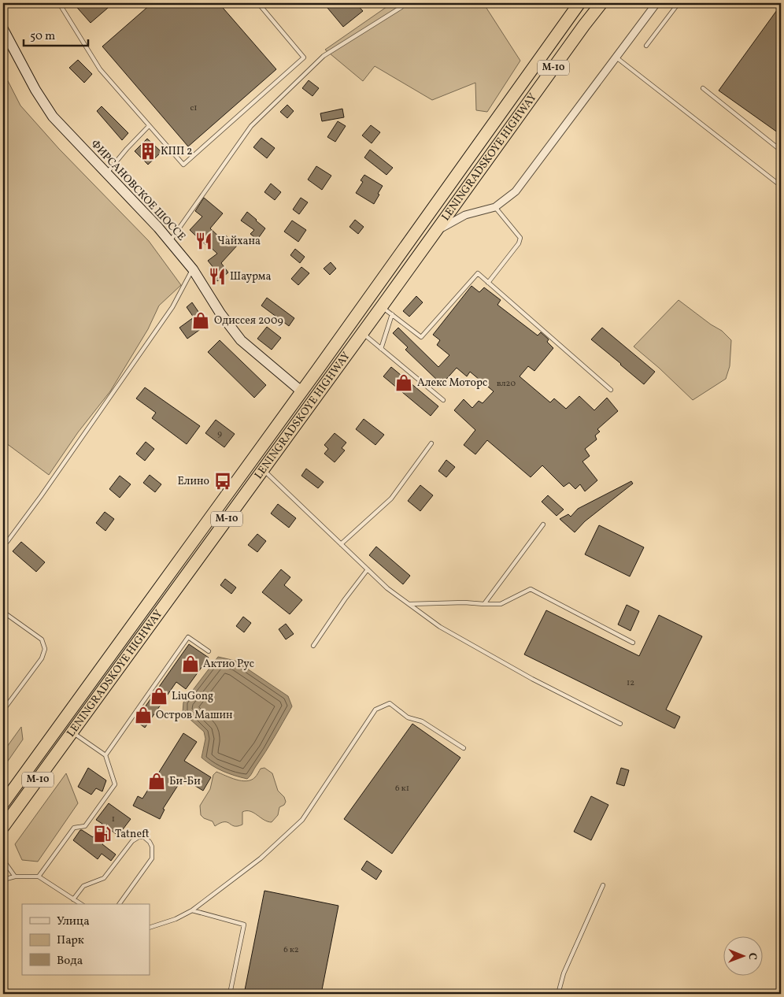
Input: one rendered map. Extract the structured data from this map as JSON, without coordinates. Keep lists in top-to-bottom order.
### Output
{
  "streets": {
    "highway": ["М-10", "LENINGRADSKOYE HIGHWAY"],
    "main road": ["ФИРСАНОВСКОЕ ШОССЕ"]
  },
  "crossings": [
    ["LENINGRADSKOYE HIGHWAY", "ФИРСАНОВСКОЕ ШОССЕ"]
  ],
  "places": {
    "building": ["КПП 2"],
    "restaurant": ["Чайхана", "Шаурма"],
    "shop": [
      "Одиссея 2009",
      "Алекс Моторс",
      "Актио Рус",
      "LiuGong",
      "Остров Машин",
      "Би-Би"
    ],
    "bus stop": ["Елино"],
    "fuel station": ["Tatneft"]
  },
  "house_numbers": [
    "с1",
    "вл20",
    "9",
    "12",
    "6 к1",
    "1",
    "6 к2"
  ],
  "legend": ["Улица", "Парк", "Вода"],
  "scale_bar": "50 m",
  "north": "right"
}
